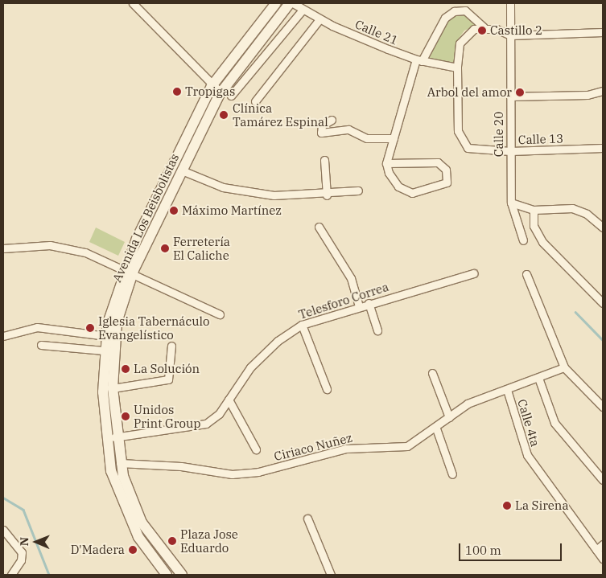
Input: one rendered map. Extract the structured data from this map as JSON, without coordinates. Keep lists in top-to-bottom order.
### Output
{
  "streets": {
    "main road": ["Avenida Los Beisbolistas"],
    "street": [
      "Calle 21",
      "Calle 20",
      "Calle 13",
      "Telesforo Correa",
      "Calle 4ta",
      "Ciriaco Nuñez"
    ]
  },
  "crossings": [
    ["Calle 21", "Calle 13"],
    ["Calle 20", "Calle 13"],
    ["Avenida Los Beisbolistas", "Telesforo Correa"],
    ["Avenida Los Beisbolistas", "Ciriaco Nuñez"],
    ["Calle 4ta", "Ciriaco Nuñez"]
  ],
  "places": [
    "Castillo 2",
    "Tropigas",
    "Arbol del amor",
    "Clínica Tamárez Espinal",
    "Máximo Martínez",
    "Ferretería El Caliche",
    "Iglesia Tabernáculo Evangelístico",
    "La Solución",
    "Unidos Print Group",
    "La Sirena",
    "Plaza Jose Eduardo",
    "D'Madera"
  ],
  "scale_bar": "100 m",
  "north": "left"
}
